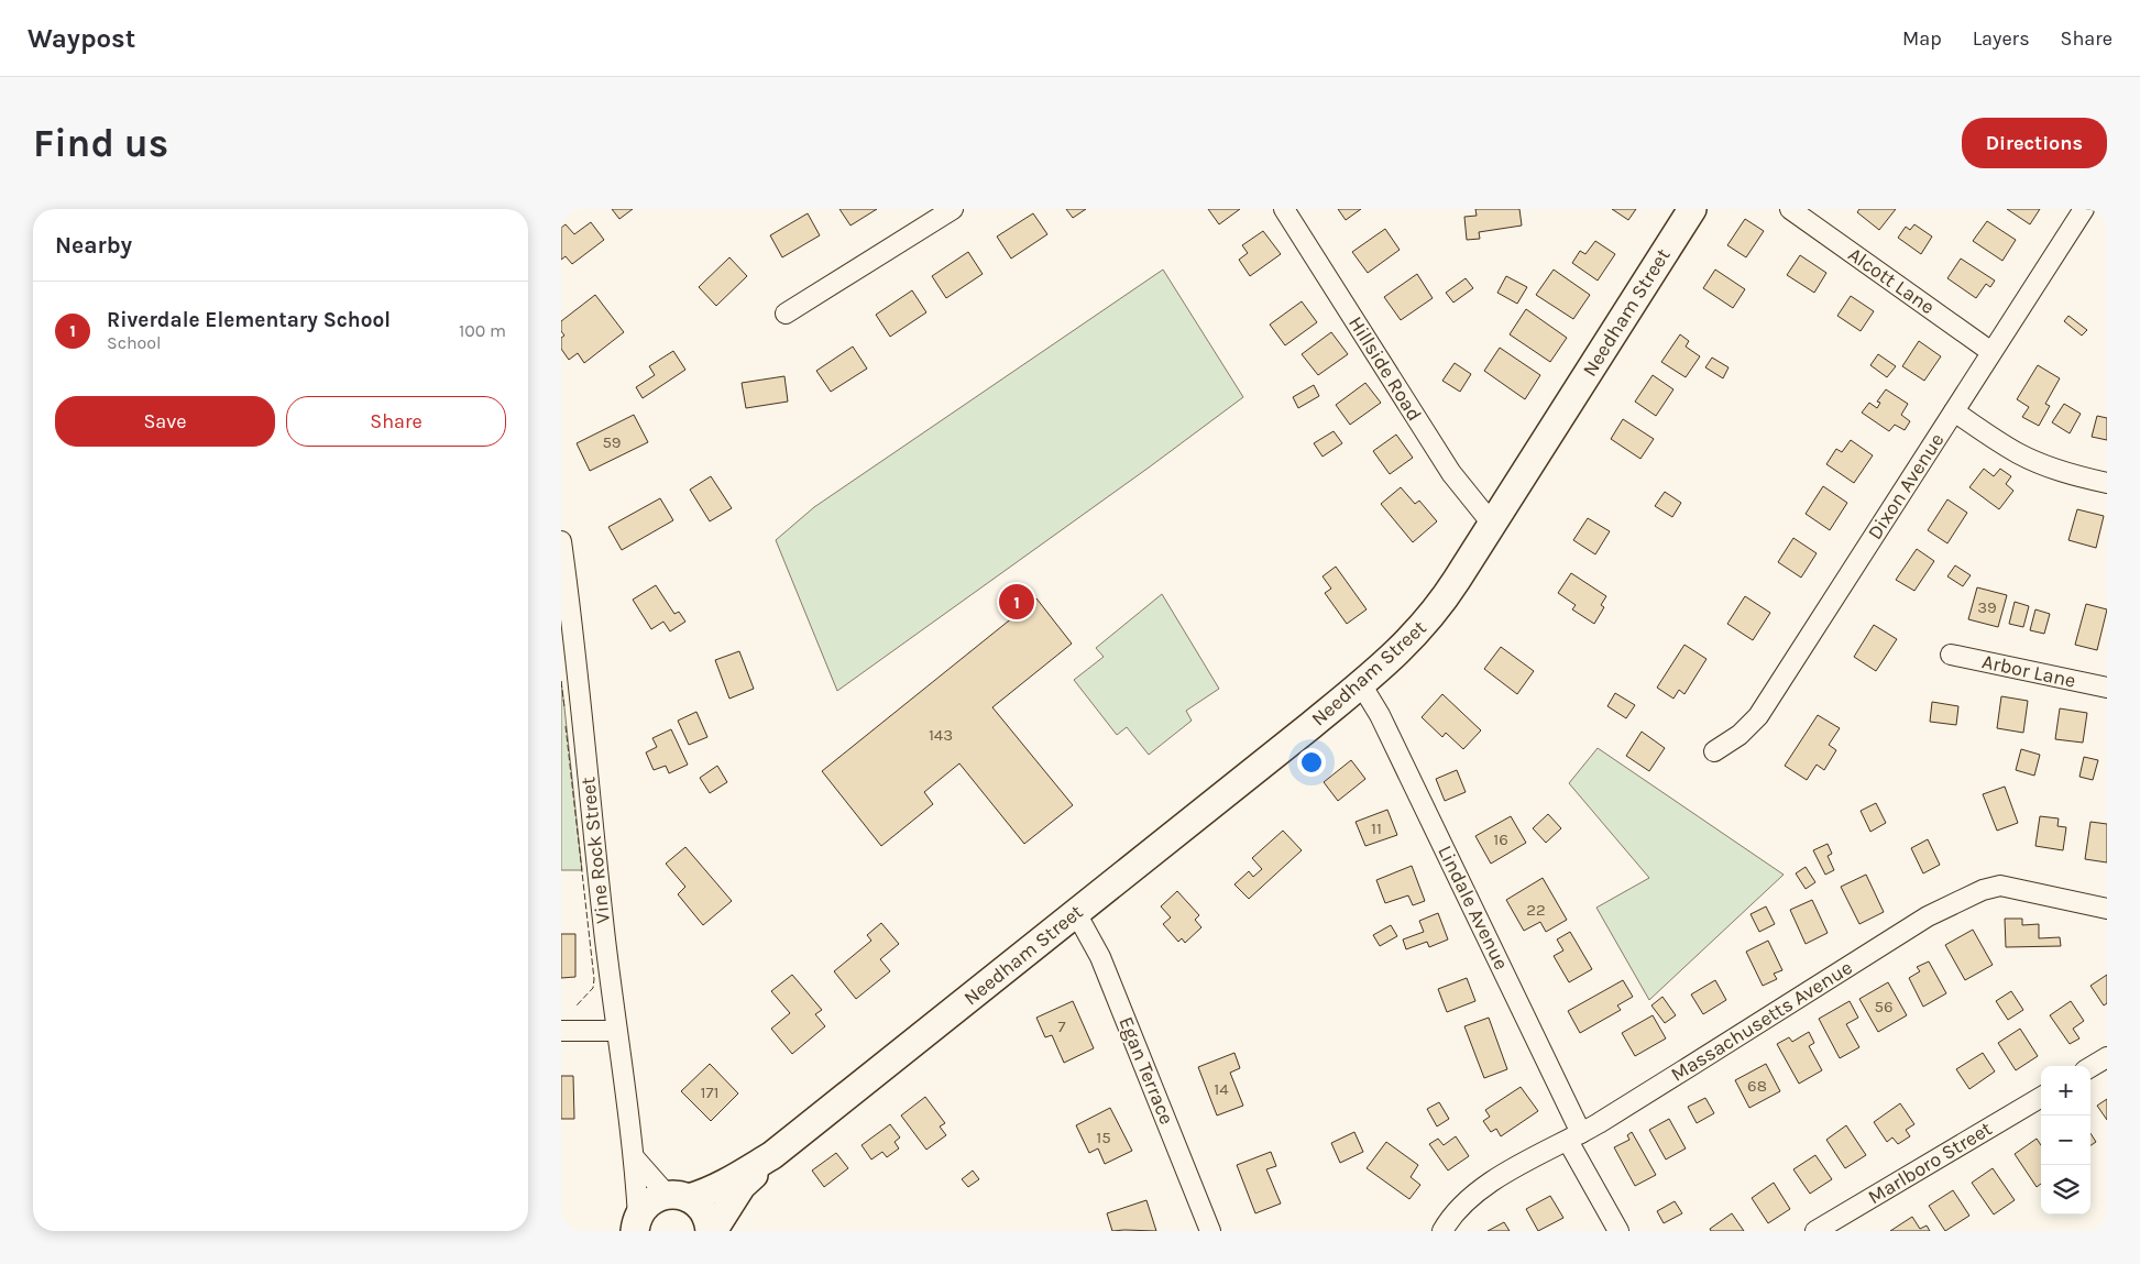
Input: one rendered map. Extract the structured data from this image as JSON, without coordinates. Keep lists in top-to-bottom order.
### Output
{
  "streets": {
    "main road": ["Needham Street"],
    "street": [
      "Alcott Lane",
      "Hillside Road",
      "Dixon Avenue",
      "Arbor Lane",
      "Vine Rock Street",
      "Lindale Avenue",
      "Massachusetts Avenue",
      "Egan Terrace",
      "Marlboro Street"
    ]
  },
  "crossings": [
    ["Alcott Lane", "Dixon Avenue"],
    ["Needham Street", "Hillside Road"],
    ["Needham Street", "Vine Rock Street"],
    ["Needham Street", "Lindale Avenue"],
    ["Needham Street", "Egan Terrace"],
    ["Lindale Avenue", "Massachusetts Avenue"]
  ],
  "house_numbers": [
    "59",
    "39",
    "143",
    "11",
    "16",
    "22",
    "56",
    "7",
    "68",
    "14",
    "171",
    "15"
  ],
  "page": {
    "header": "Waypost",
    "nav": ["Map", "Layers", "Share"],
    "buttons": [
      "Directions",
      ["Save", "Share"]
    ],
    "title": "Find us",
    "heading": "Nearby",
    "list": [
      {
        "mark": "1",
        "name": "Riverdale Elementary School",
        "note": "School",
        "value": "100 m"
      }
    ],
    "pins": "1",
    "map_buttons": ["+", "−"]
  }
}
